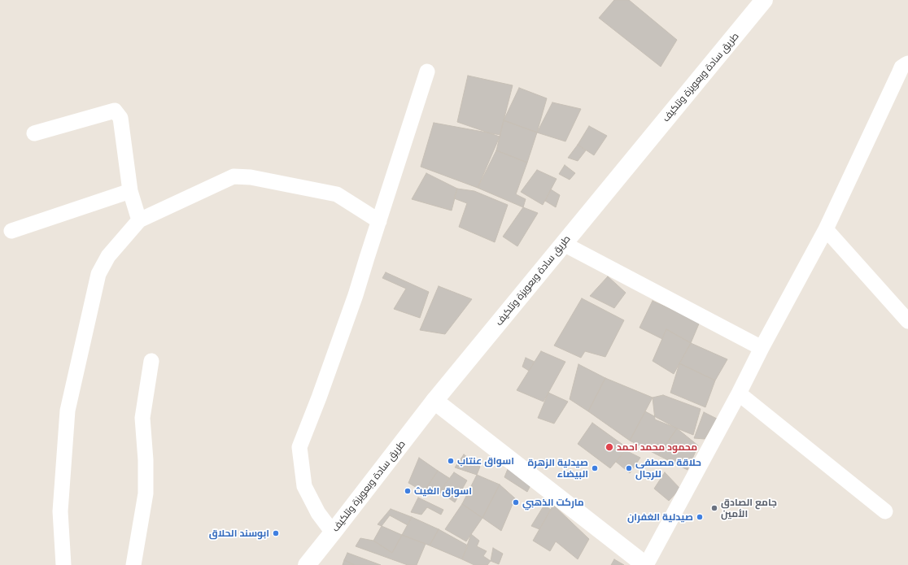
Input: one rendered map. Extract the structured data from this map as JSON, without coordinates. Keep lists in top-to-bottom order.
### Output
{
  "streets": {
    "main road": ["طريق سادة وبعويزة وتلكيف"]
  },
  "places": [
    "محمود محمد احمد",
    "اسواق عنتاب",
    "صيدلية الزهرة البيضاء",
    "حلاقة مصطفى للرجال",
    "اسواق الغيث",
    "ماركت الذهبي",
    "جامع الصادق الأمين",
    "صيدلية الغفران",
    "ابوسند الحلاق"
  ]
}
